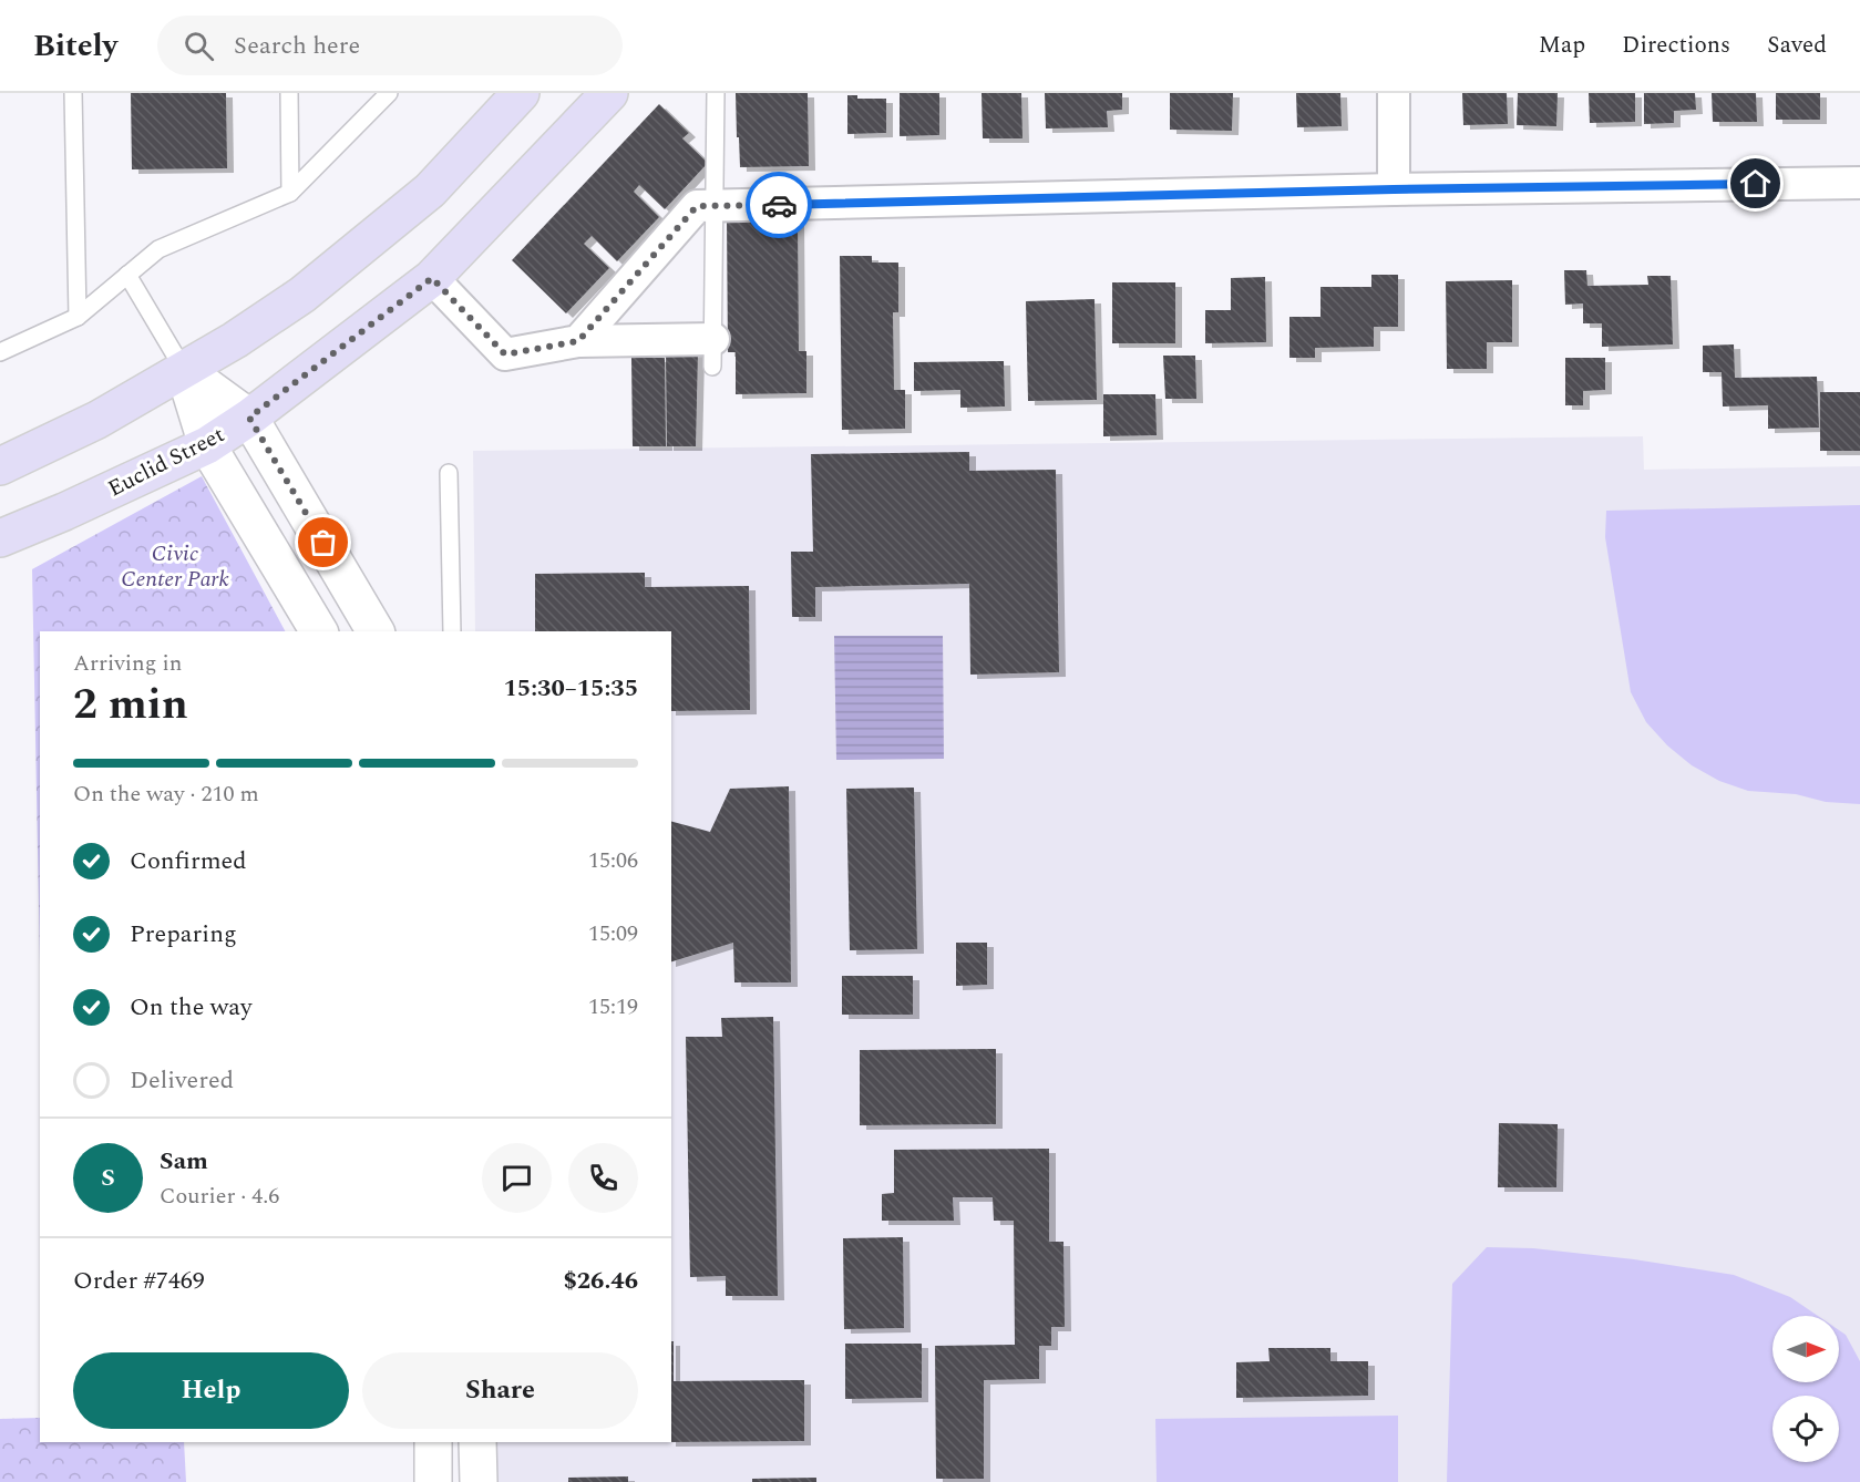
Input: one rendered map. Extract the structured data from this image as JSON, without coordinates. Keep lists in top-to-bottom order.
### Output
{
  "streets": {
    "main road": ["Euclid Street"]
  },
  "parks": ["Civic Center Park"],
  "north": "right",
  "page": {
    "header": "Bitely",
    "search": "Search here",
    "nav": ["Map", "Directions", "Saved"],
    "heading": ["2 min", "Arriving in", "15:30–15:35"],
    "panel": [
      "Sam",
      "Courier · 4.6",
      "Order #7469",
      "$26.46"
    ],
    "bar": "On the way · 210 m",
    "list": [
      ["Confirmed", "15:06"],
      ["Preparing", "15:09"],
      ["On the way", "15:19"],
      "Delivered"
    ],
    "round": "S",
    "buttons": ["Help", "Share"]
  }
}
